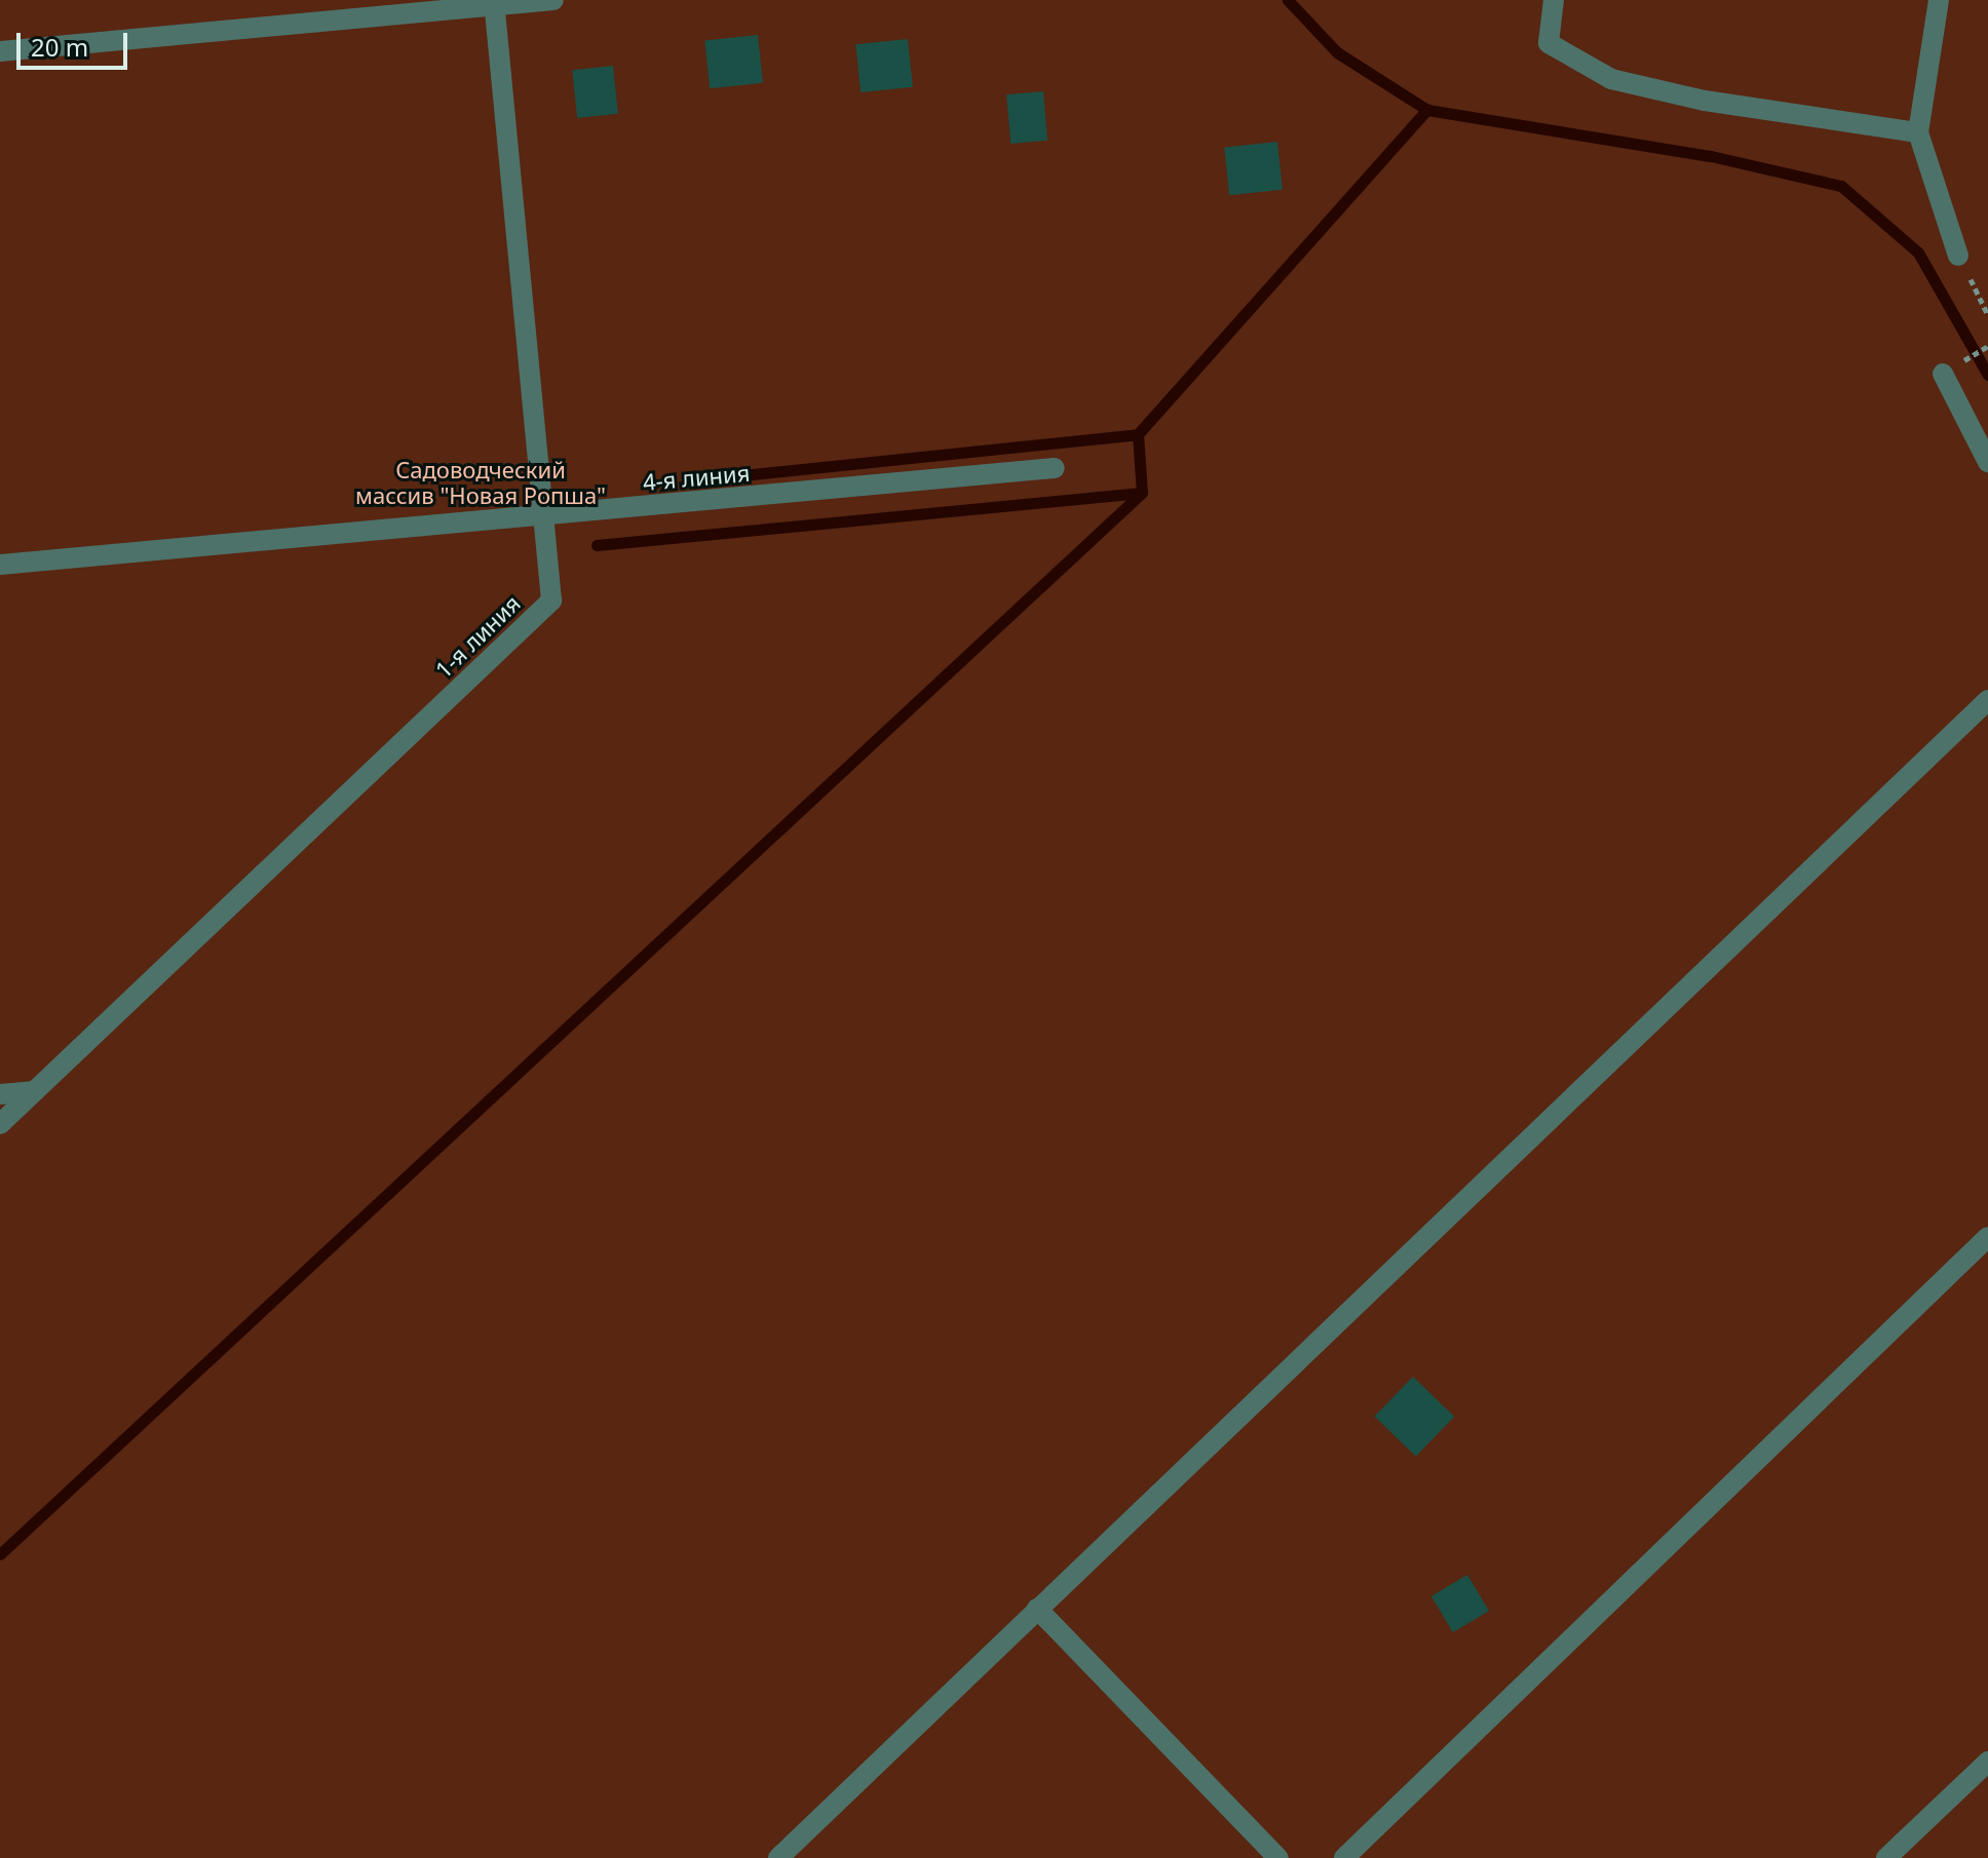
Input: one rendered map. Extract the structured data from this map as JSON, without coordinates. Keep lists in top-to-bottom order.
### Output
{
  "streets": {
    "street": ["4-я линия", "1-я линия"]
  },
  "crossings": [
    ["4-я линия", "1-я линия"]
  ],
  "parks": ["Садоводческий массив \"Новая Ропша\""],
  "scale_bar": "20 m"
}
